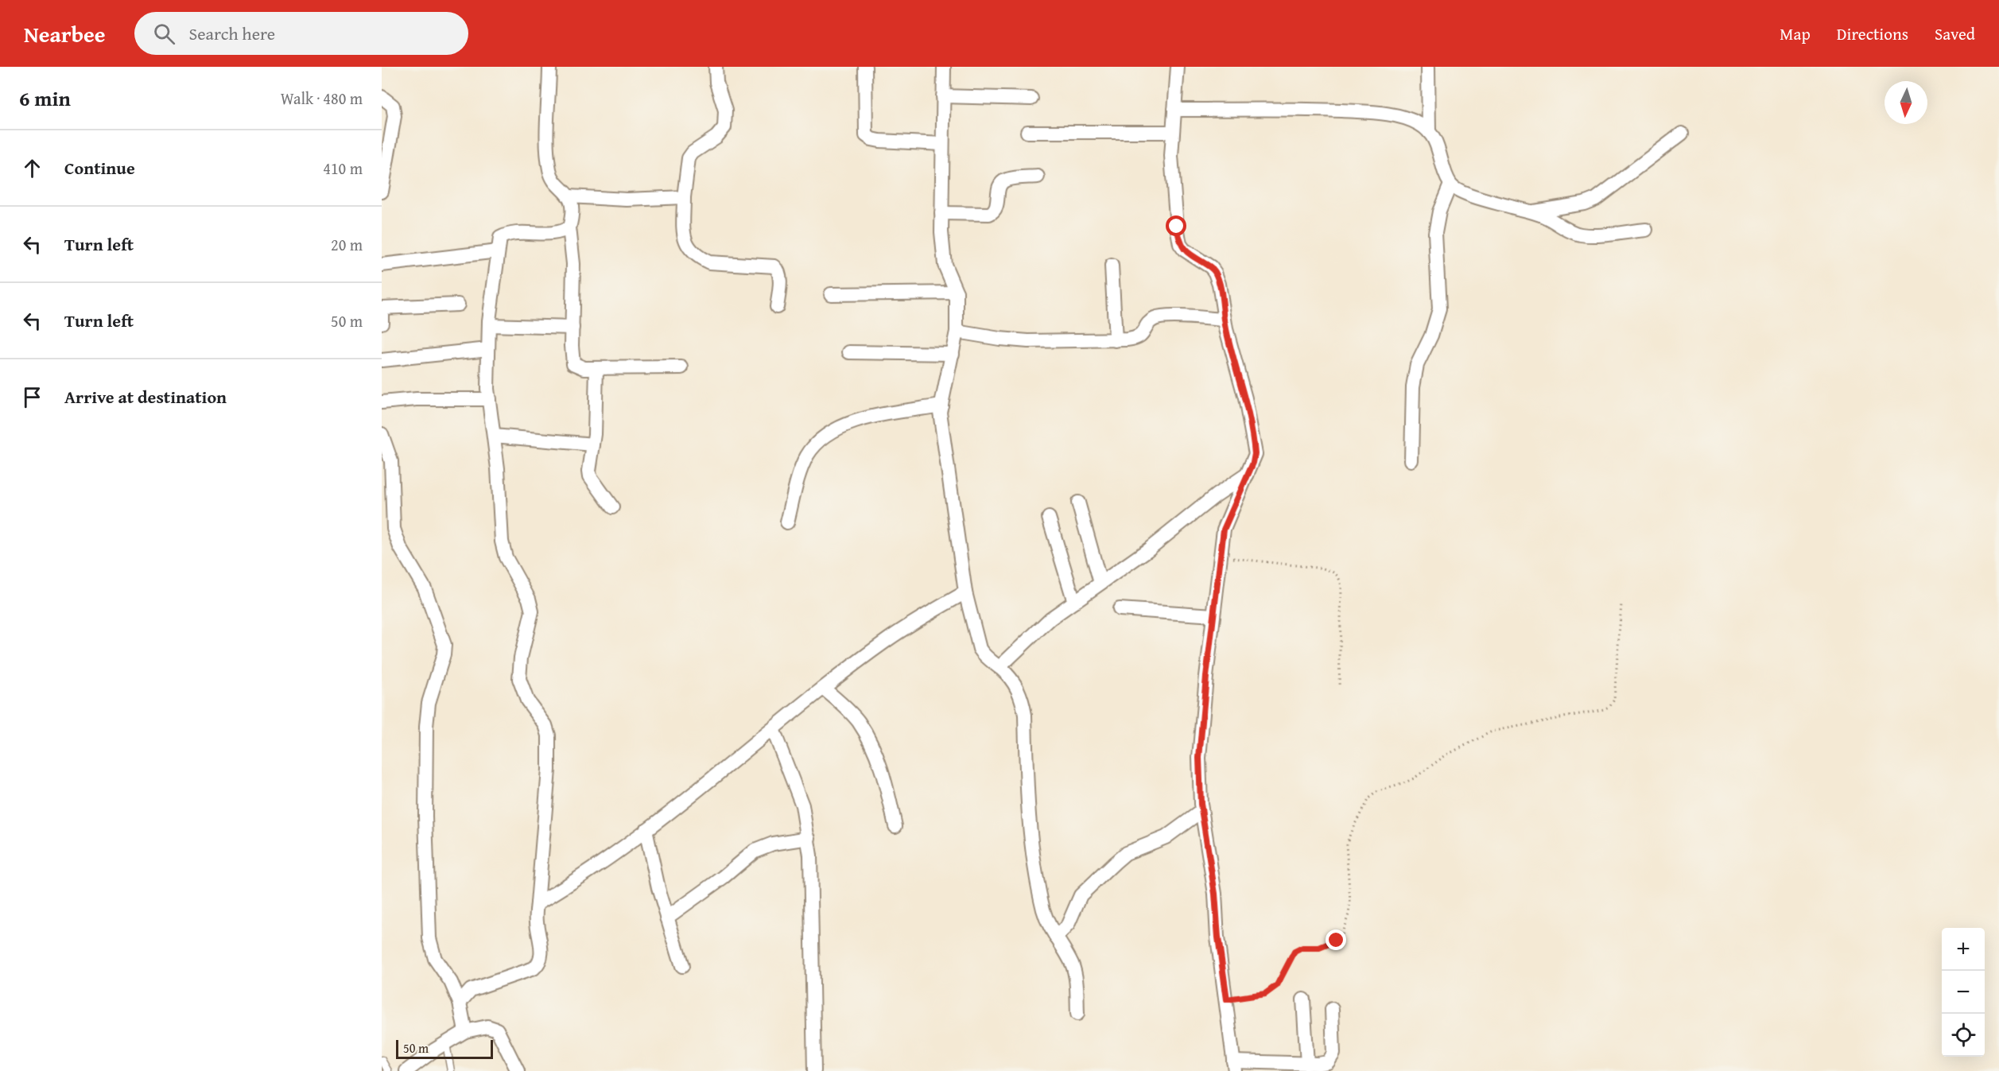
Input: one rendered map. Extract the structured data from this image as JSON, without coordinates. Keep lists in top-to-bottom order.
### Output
{
  "scale_bar": "50 m",
  "north": "bottom",
  "page": {
    "header": "Nearbee",
    "search": "Search here",
    "nav": ["Map", "Directions", "Saved"],
    "heading": ["6 min", "Walk · 480 m"],
    "list": [
      ["Continue", "410 m"],
      ["Turn left", "20 m"],
      ["Turn left", "50 m"],
      "Arrive at destination"
    ],
    "map_buttons": ["+", "−"],
    "scale": "50 m"
  }
}
